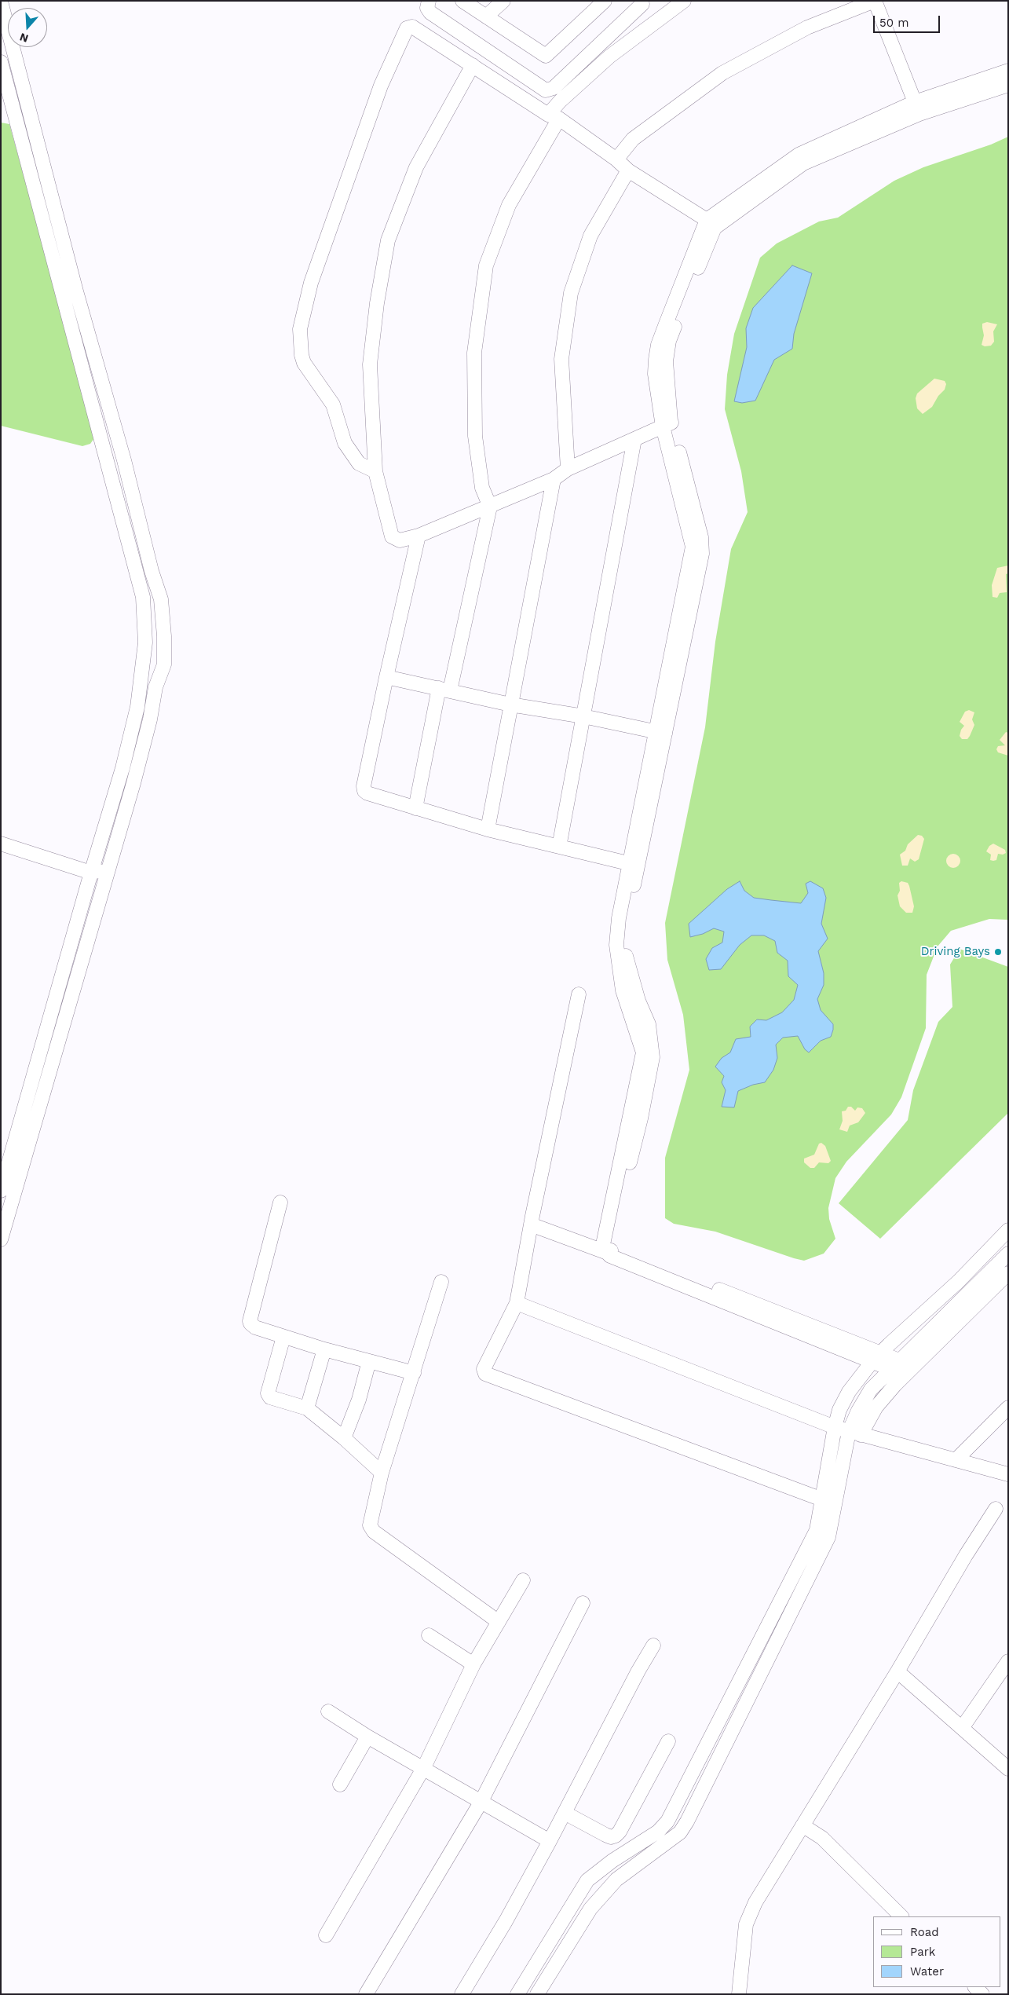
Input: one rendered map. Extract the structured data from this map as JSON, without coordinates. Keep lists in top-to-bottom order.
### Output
{
  "places": ["Driving Bays"],
  "legend": ["Road", "Park", "Water"],
  "scale_bar": "50 m",
  "north": "bottom"
}
